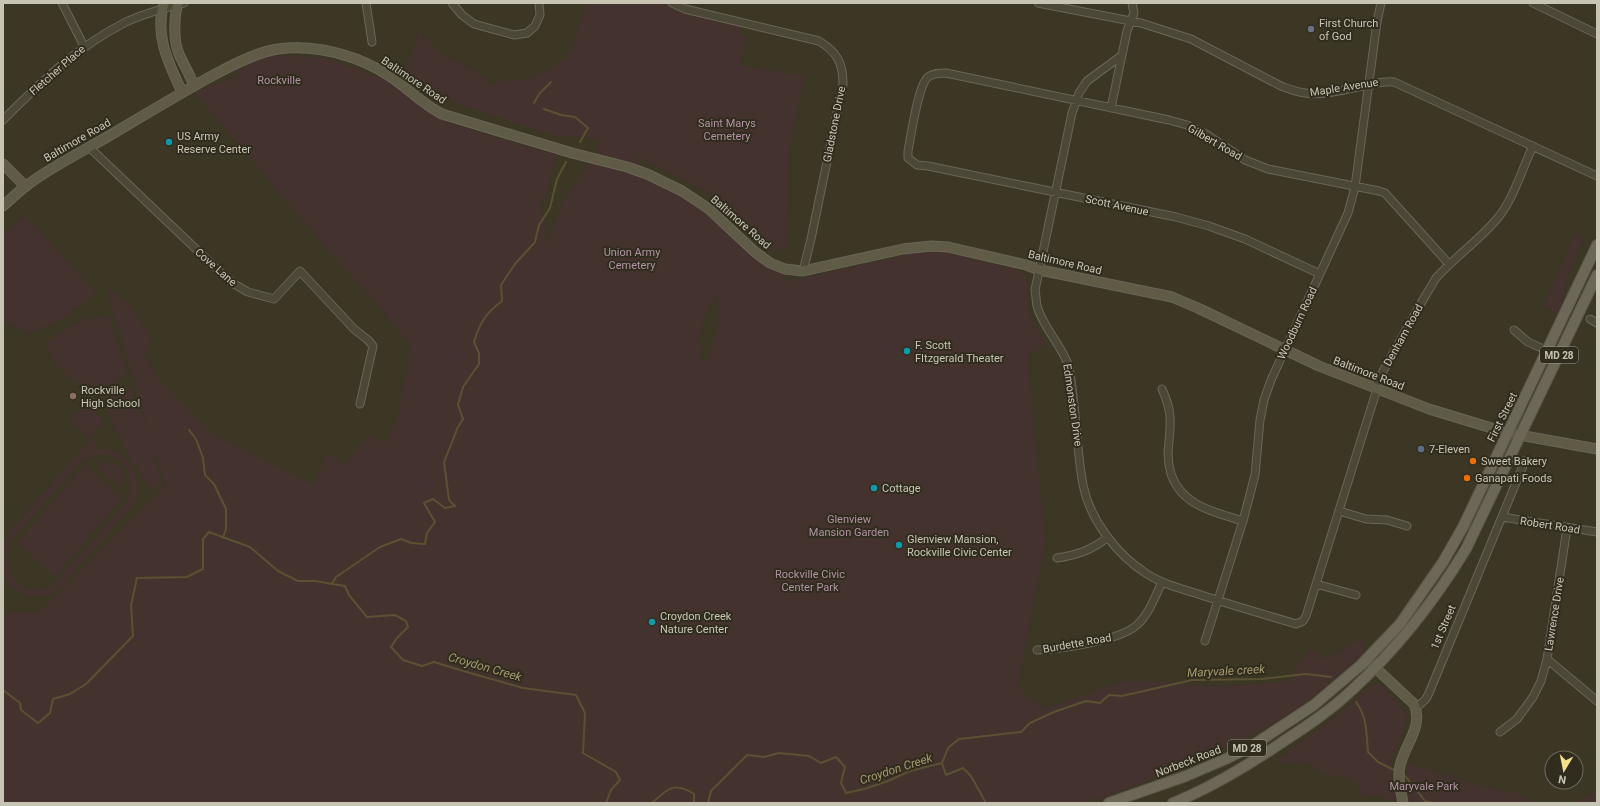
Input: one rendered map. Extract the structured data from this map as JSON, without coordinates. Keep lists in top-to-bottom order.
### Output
{
  "streets": {
    "main road": ["MD 28", "First Street", "Norbeck Road"],
    "street": [
      "Fletcher Place",
      "Baltimore Road",
      "Maple Avenue",
      "Gladstone Drive",
      "Gilbert Road",
      "Scott Avenue",
      "Cove Lane",
      "Woodburn Road",
      "Denham Road",
      "Edmonston Drive",
      "Robert Road",
      "Lawrence Drive",
      "1st Street",
      "Burdette Road"
    ]
  },
  "crossings": [
    ["Baltimore Road", "Gladstone Drive"],
    ["Baltimore Road", "Cove Lane"],
    ["Baltimore Road", "Woodburn Road"],
    ["Baltimore Road", "Denham Road"],
    ["Baltimore Road", "MD 28"],
    ["Baltimore Road", "Edmonston Drive"],
    ["Baltimore Road", "First Street"],
    ["Maple Avenue", "Woodburn Road"],
    ["Maple Avenue", "Denham Road"],
    ["Gilbert Road", "Scott Avenue"],
    ["Gilbert Road", "Woodburn Road"],
    ["Gilbert Road", "Denham Road"],
    ["Gilbert Road", "Edmonston Drive"],
    ["Scott Avenue", "Woodburn Road"],
    ["Scott Avenue", "Edmonston Drive"],
    ["Woodburn Road", "Edmonston Drive"],
    ["Denham Road", "Edmonston Drive"],
    ["Edmonston Drive", "Burdette Road"],
    ["First Street", "Norbeck Road"],
    ["Robert Road", "Lawrence Drive"],
    ["Robert Road", "1st Street"]
  ],
  "water": ["Croydon Creek", "Maryvale creek"],
  "parks": [
    "Rockville",
    "Saint Marys Cemetery",
    "Union Army Cemetery",
    "Glenview Mansion Garden",
    "Rockville Civic Center Park",
    "Maryvale Park"
  ],
  "places": [
    "First Church of God",
    "US Army Reserve Center",
    "F. Scott FItzgerald Theater",
    "Rockville High School",
    "7-Eleven",
    "Sweet Bakery",
    "Ganapati Foods",
    "Cottage",
    "Glenview Mansion, Rockville Civic Center",
    "Croydon Creek Nature Center"
  ],
  "north": "bottom"
}
